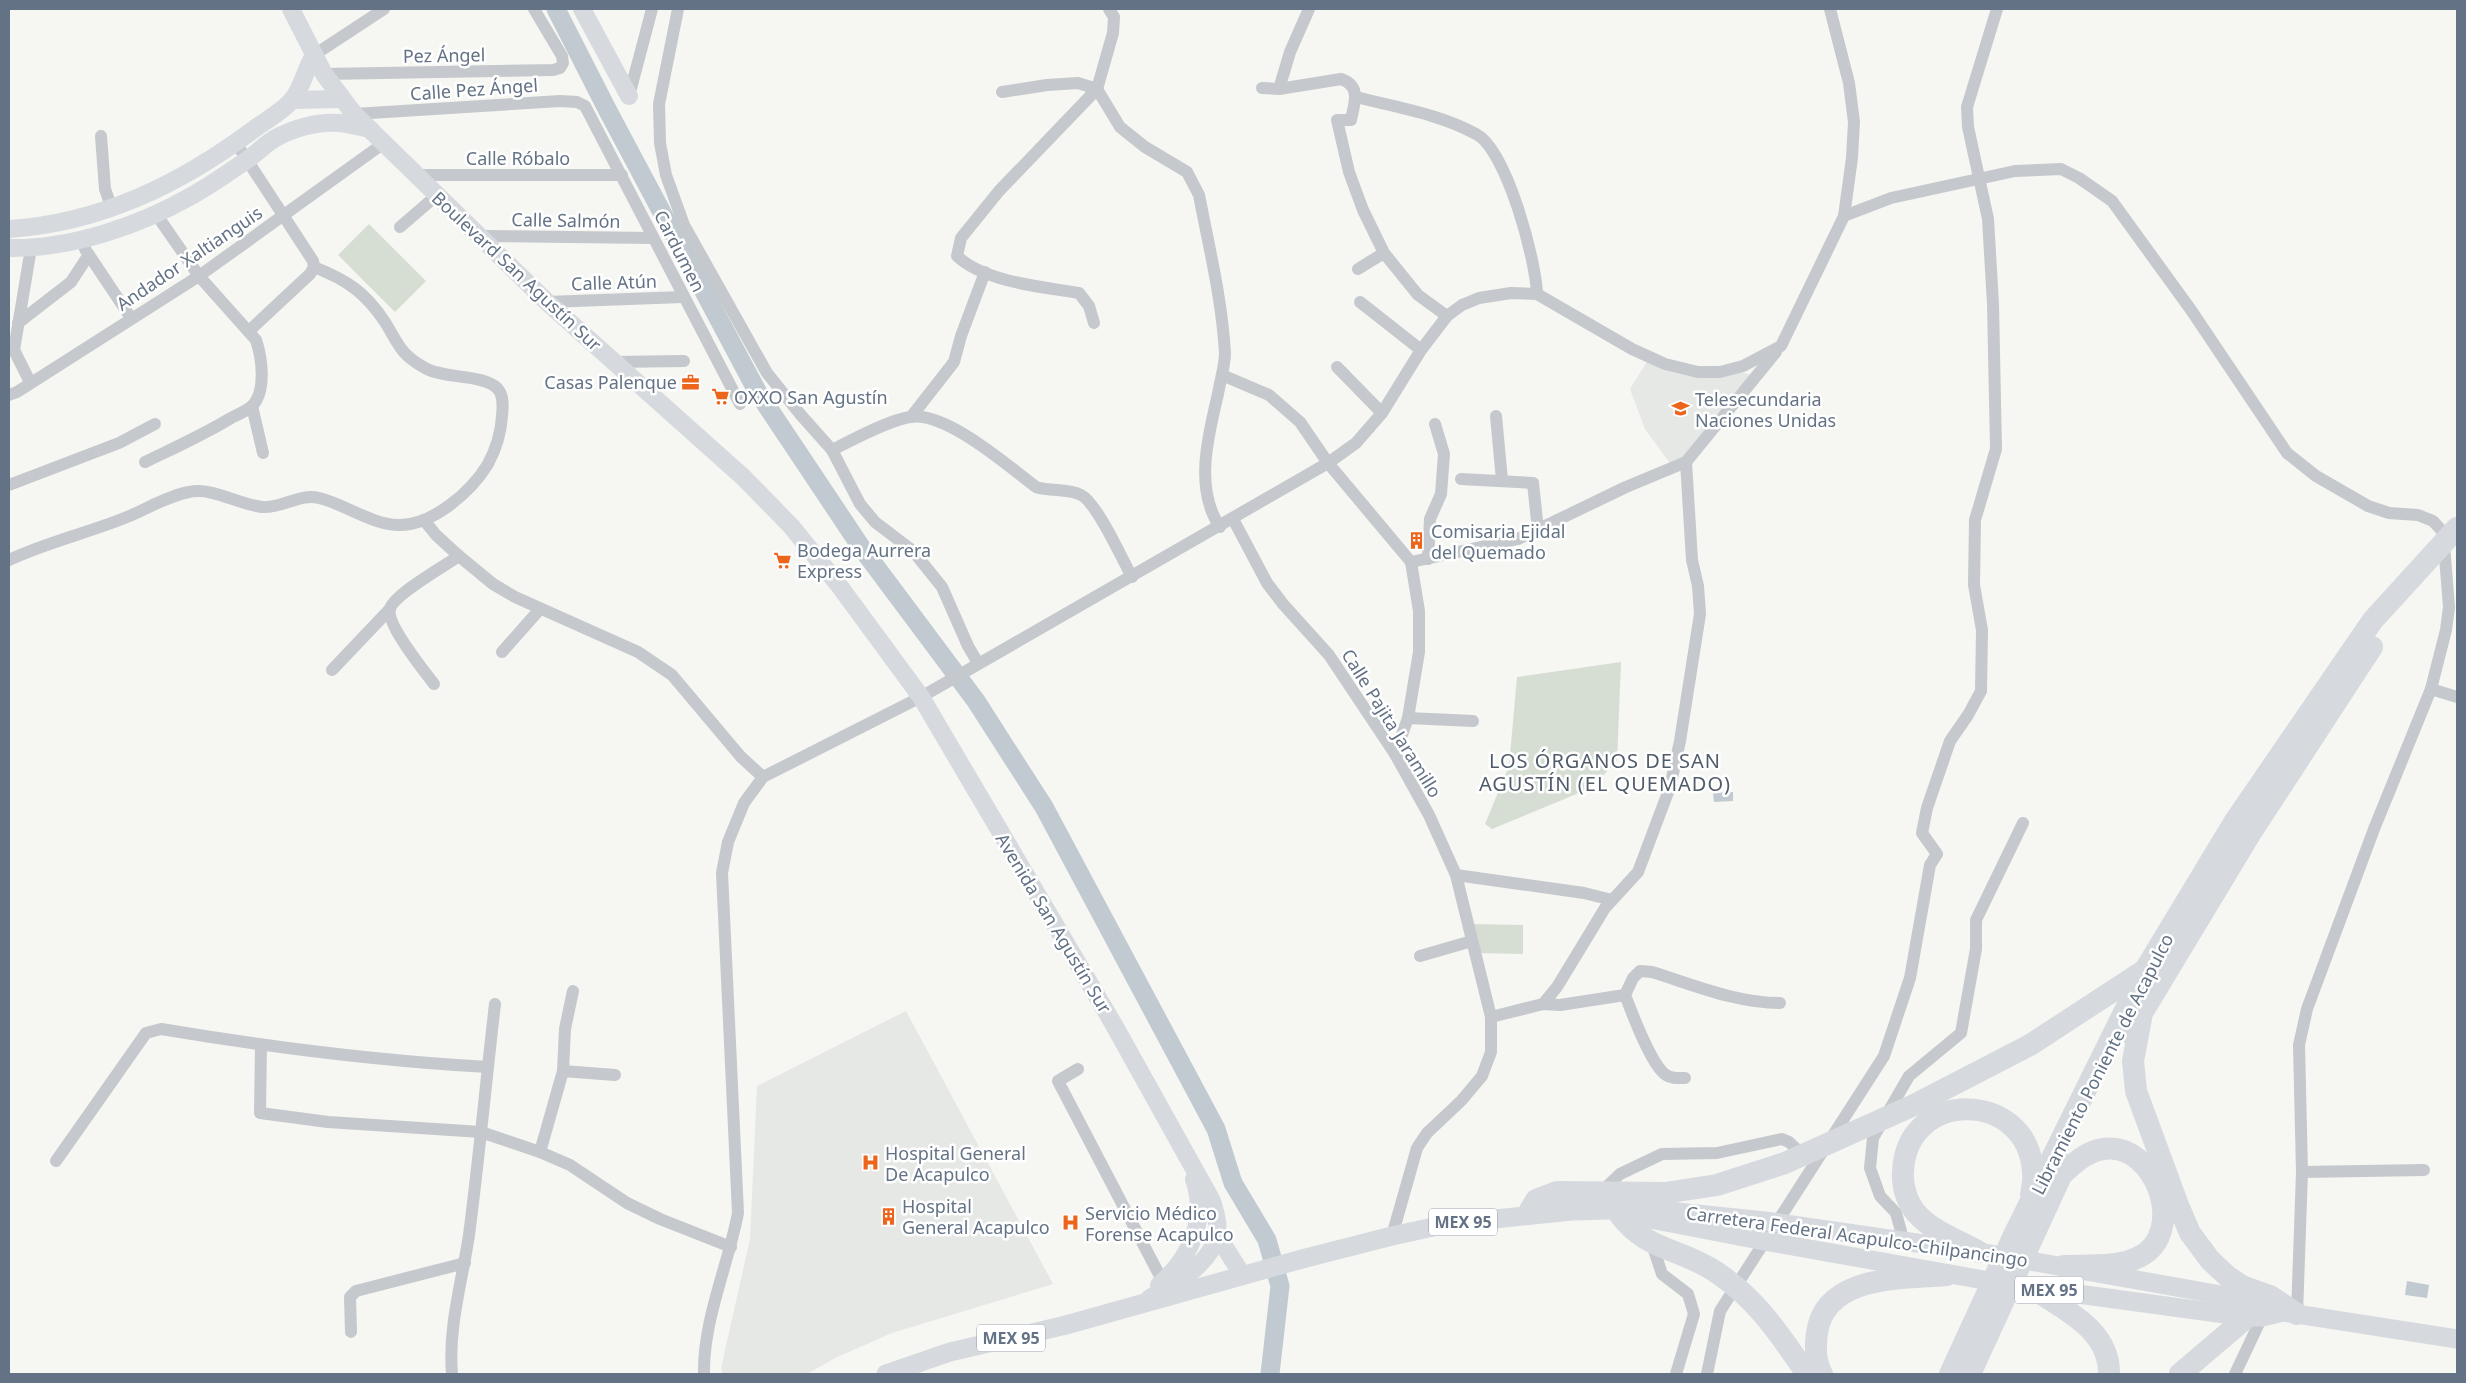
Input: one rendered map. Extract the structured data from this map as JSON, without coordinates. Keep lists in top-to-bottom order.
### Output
{
  "streets": {
    "highway": ["Libramiento Poniente de Acapulco"],
    "main road": [
      "Boulevard San Agustín Sur",
      "Avenida San Agustín Sur",
      "MEX 95",
      "Carretera Federal Acapulco-Chilpancingo"
    ],
    "street": [
      "Pez Ángel",
      "Calle Pez Ángel",
      "Calle Róbalo",
      "Calle Salmón",
      "Cardumen",
      "Andador Xaltianguis",
      "Calle Atún",
      "Calle Pajita Jaramillo"
    ]
  },
  "crossings": [
    ["Pez Ángel", "Boulevard San Agustín Sur"],
    ["Calle Pez Ángel", "Cardumen"],
    ["Calle Pez Ángel", "Boulevard San Agustín Sur"],
    ["Calle Róbalo", "Cardumen"],
    ["Calle Róbalo", "Boulevard San Agustín Sur"],
    ["Calle Salmón", "Cardumen"],
    ["Calle Salmón", "Boulevard San Agustín Sur"],
    ["Cardumen", "Calle Atún"],
    ["Andador Xaltianguis", "Boulevard San Agustín Sur"],
    ["Boulevard San Agustín Sur", "Calle Atún"],
    ["Boulevard San Agustín Sur", "Avenida San Agustín Sur"],
    ["Calle Pajita Jaramillo", "Carretera Federal Acapulco-Chilpancingo"],
    ["Avenida San Agustín Sur", "MEX 95"],
    ["MEX 95", "Carretera Federal Acapulco-Chilpancingo"]
  ],
  "districts": ["LOS ÓRGANOS DE SAN AGUSTÍN (EL QUEMADO)"],
  "places": {
    "office": ["Casas Palenque"],
    "supermarket": ["OXXO San Agustín", "Bodega Aurrera Express"],
    "school or university": ["Telesecundaria Naciones Unidas"],
    "building": ["Comisaria Ejidal del Quemado", "Hospital General Acapulco"],
    "hospital": ["Hospital General De Acapulco", "Servicio Médico Forense Acapulco"]
  }
}
